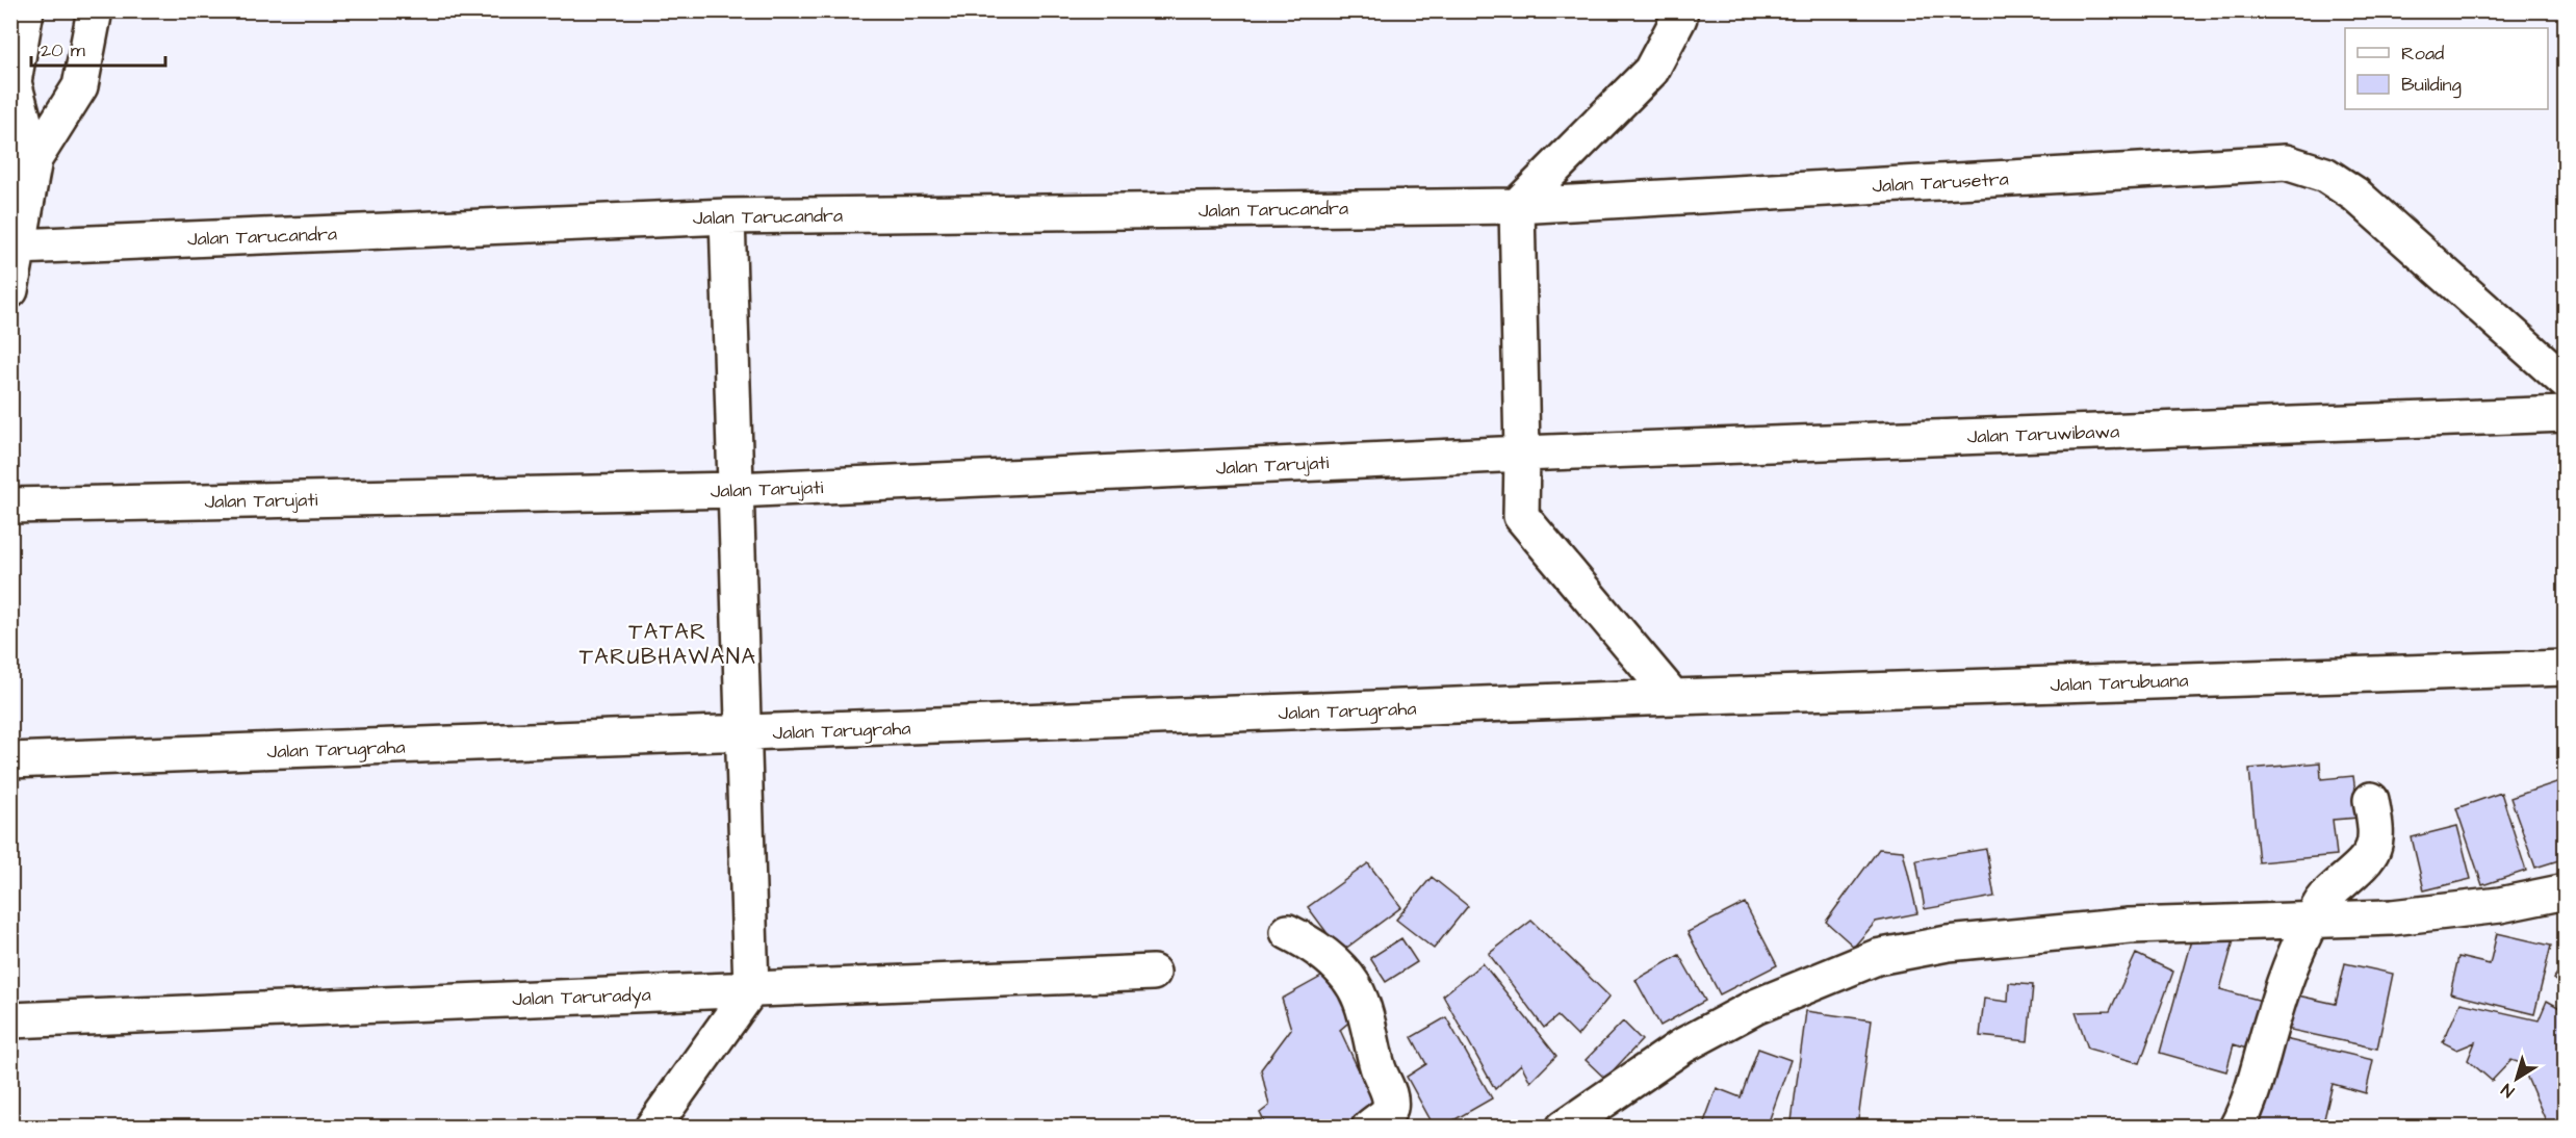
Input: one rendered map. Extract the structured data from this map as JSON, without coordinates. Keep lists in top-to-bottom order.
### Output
{
  "streets": {
    "street": [
      "Jalan Tarusetra",
      "Jalan Tarucandra",
      "Jalan Taruwibawa",
      "Jalan Tarujati",
      "Jalan Tarubuana",
      "Jalan Tarugraha",
      "Jalan Taruradya"
    ]
  },
  "crossings": [
    ["Jalan Tarusetra", "Jalan Tarucandra"],
    ["Jalan Taruwibawa", "Jalan Tarujati"],
    ["Jalan Tarubuana", "Jalan Tarugraha"]
  ],
  "districts": ["TATAR TARUBHAWANA"],
  "legend": ["Road", "Building"],
  "scale_bar": "20 m",
  "north": "bottom left"
}
